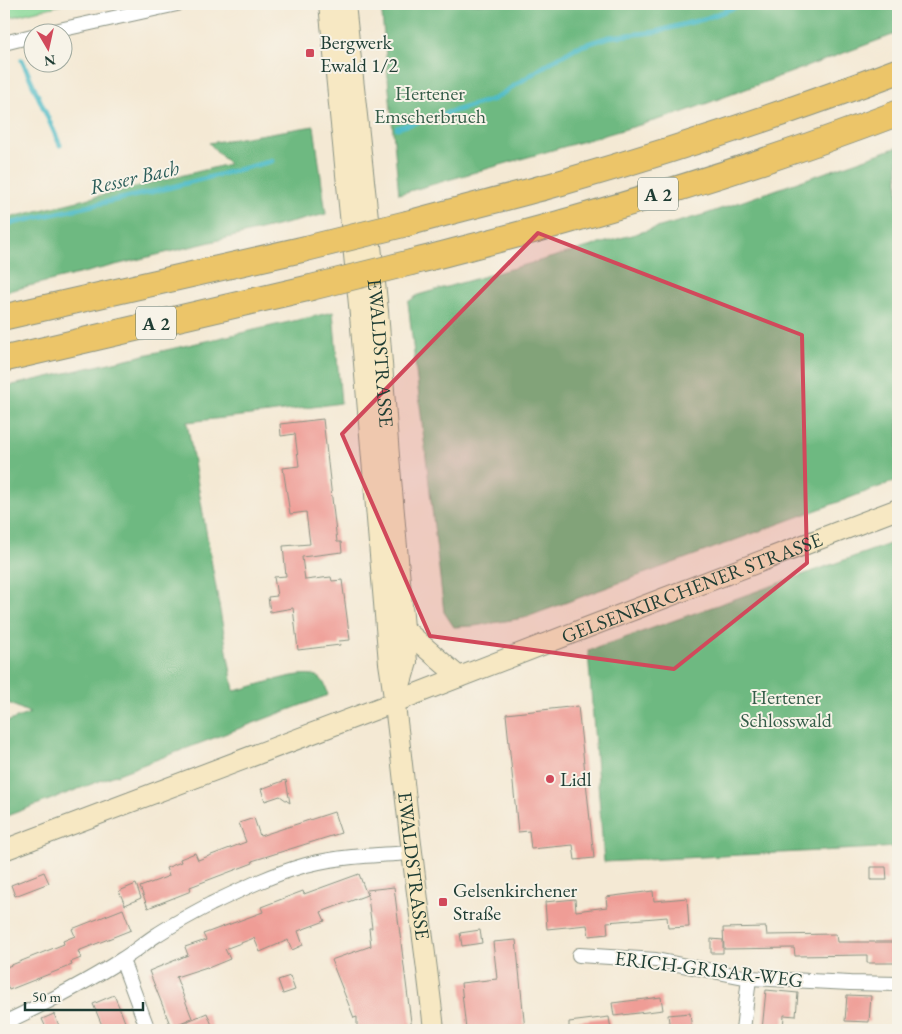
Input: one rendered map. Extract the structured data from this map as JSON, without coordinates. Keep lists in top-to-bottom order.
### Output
{
  "streets": {
    "highway": ["A 2"],
    "main road": ["EWALDSTRASSE", "GELSENKIRCHENER STRASSE"],
    "street": ["ERICH-GRISAR-WEG"]
  },
  "crossings": [
    ["EWALDSTRASSE", "GELSENKIRCHENER STRASSE"]
  ],
  "water": ["Resser Bach"],
  "parks": ["Hertener Emscherbruch", "Hertener Schlosswald"],
  "places": {
    "transit": ["Bergwerk Ewald 1/2", "Gelsenkirchener Straße"],
    "other": ["Lidl"]
  },
  "scale_bar": "50 m",
  "north": "bottom"
}
